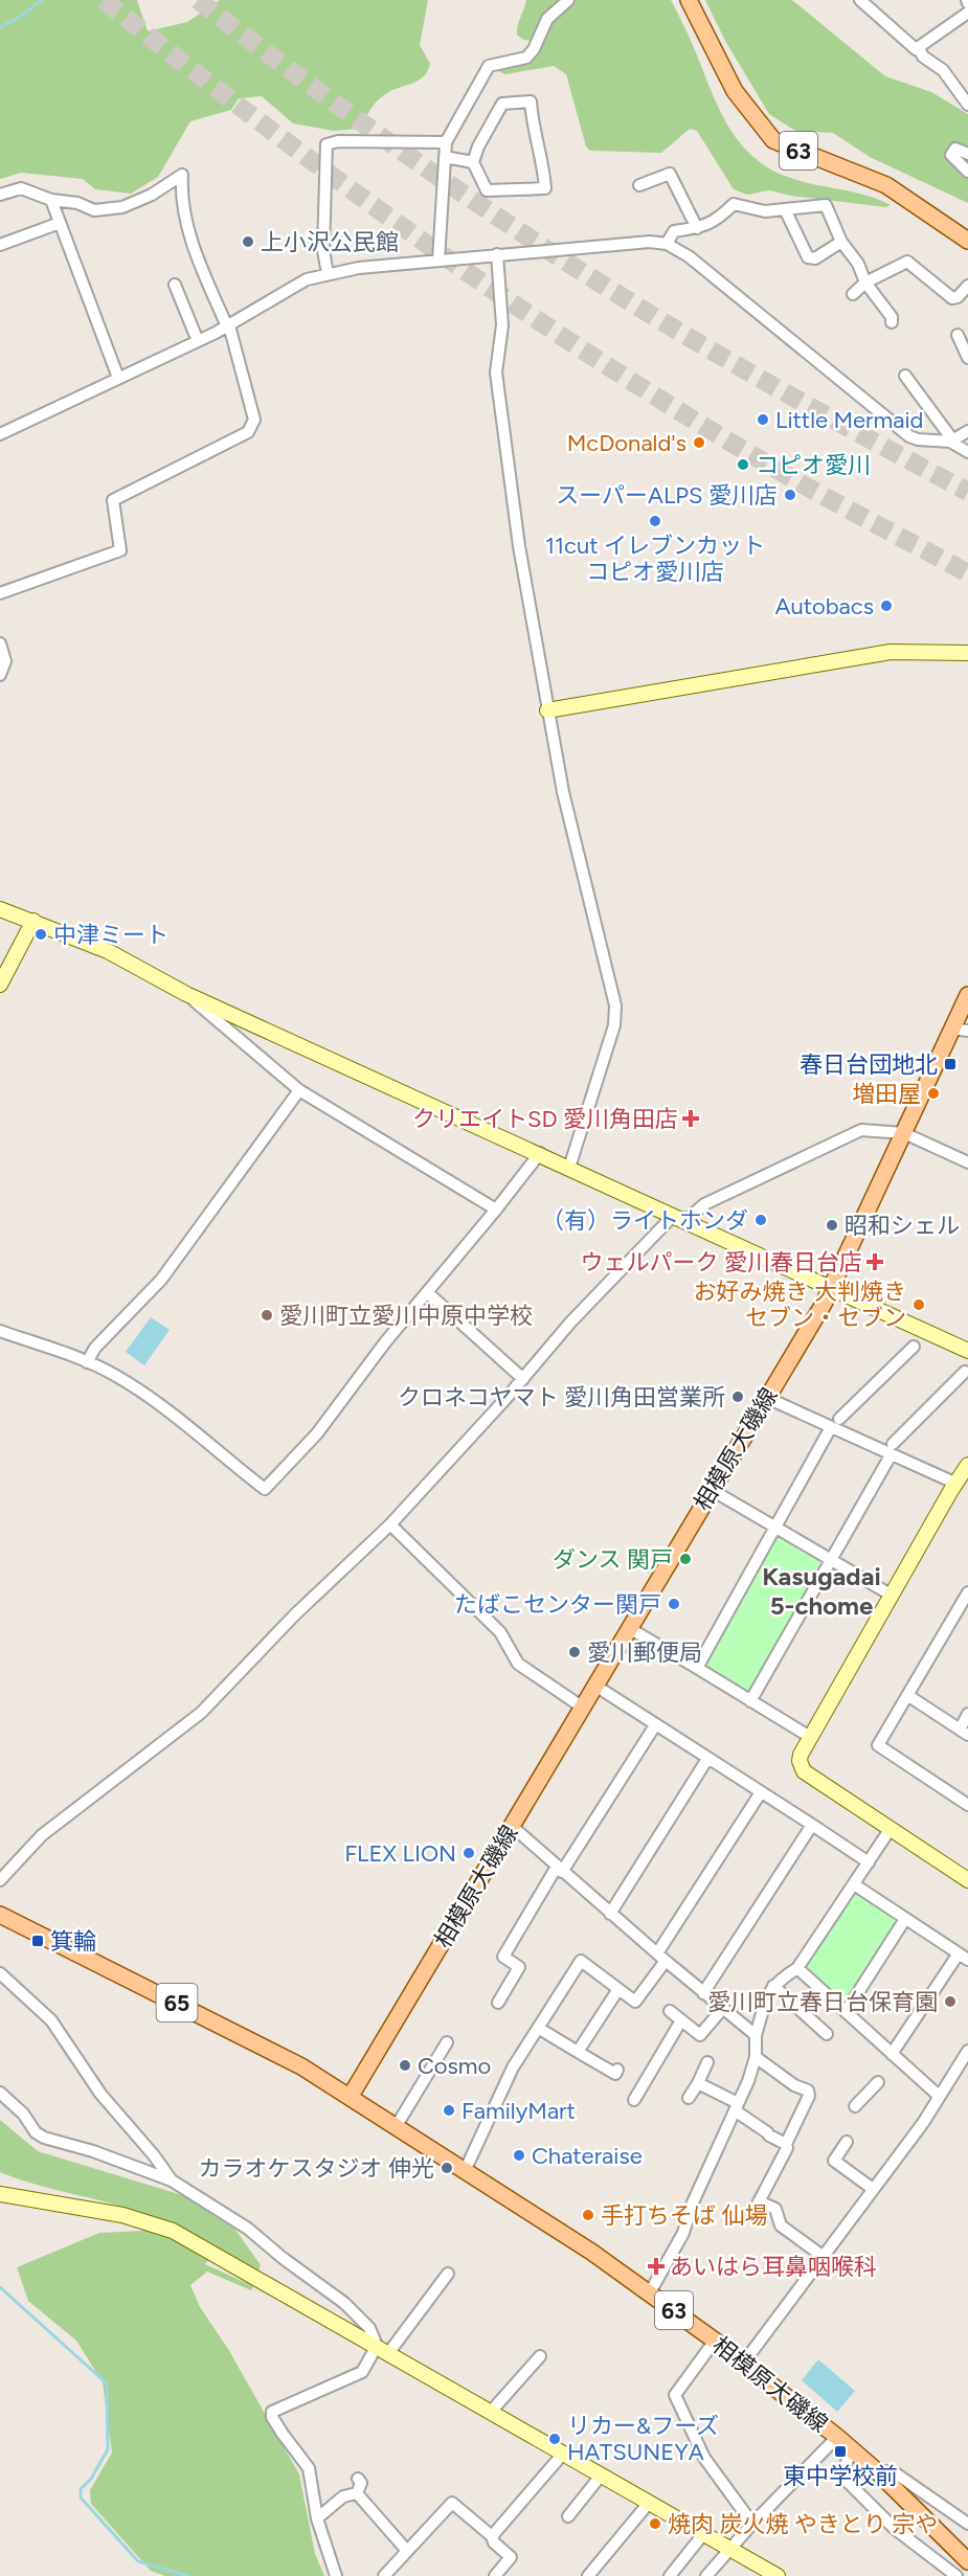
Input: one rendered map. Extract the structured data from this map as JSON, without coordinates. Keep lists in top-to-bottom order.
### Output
{
  "streets": {
    "main road": ["63", "相模原大磯線", "65"]
  },
  "crossings": [
    ["相模原大磯線", "65"]
  ],
  "districts": ["Kasugadai 5-chome"],
  "places": {
    "other": [
      "上小沢公民館",
      "Little Mermaid",
      "McDonald's",
      "コピオ愛川",
      "スーパーALPS 愛川店",
      "11cut イレブンカット コピオ愛川店",
      "Autobacs",
      "中津ミート",
      "増田屋",
      "（有）ライトホンダ",
      "昭和シェル",
      "お好み焼き 大判焼き セブン・セブン",
      "愛川町立愛川中原中学校",
      "クロネコヤマト 愛川角田営業所",
      "ダンス 関戸",
      "たばこセンター関戸",
      "愛川郵便局",
      "FLEX LION",
      "愛川町立春日台保育園",
      "Cosmo",
      "FamilyMart",
      "Chateraise",
      "カラオケスタジオ 伸光",
      "手打ちそば 仙場",
      "リカー&フーズ HATSUNEYA",
      "焼肉 炭火焼 やきとり 宗や"
    ],
    "transit": ["春日台団地北", "箕輪", "東中学校前"],
    "health": ["クリエイトSD 愛川角田店", "ウェルパーク 愛川春日台店", "あいはら耳鼻咽喉科"]
  }
}
